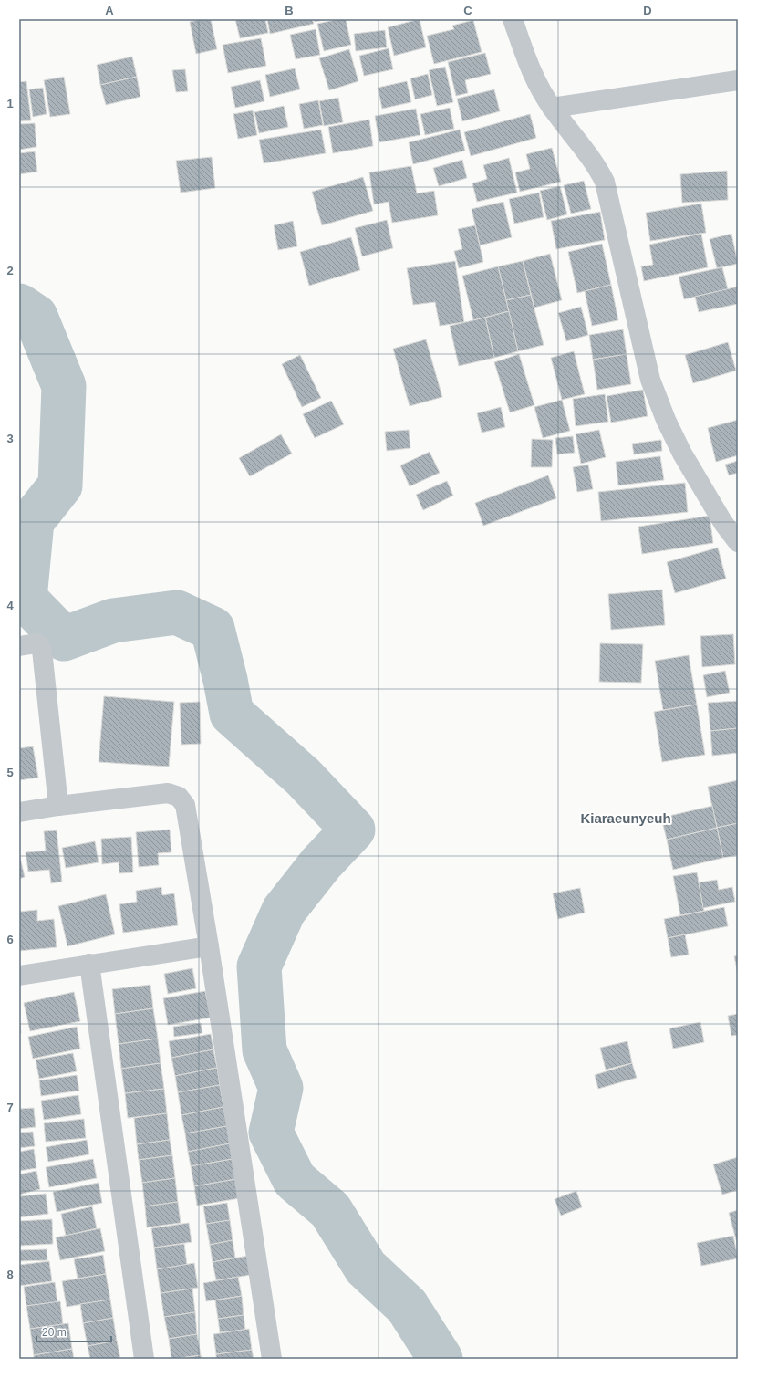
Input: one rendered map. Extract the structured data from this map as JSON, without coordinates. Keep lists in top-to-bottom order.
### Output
{
  "districts": ["Kiaraeunyeuh"],
  "scale_bar": "20 m",
  "grid": {
    "columns": [
      "A",
      "B",
      "C",
      "D"
    ],
    "rows": [
      "1",
      "2",
      "3",
      "4",
      "5",
      "6",
      "7",
      "8"
    ]
  }
}
